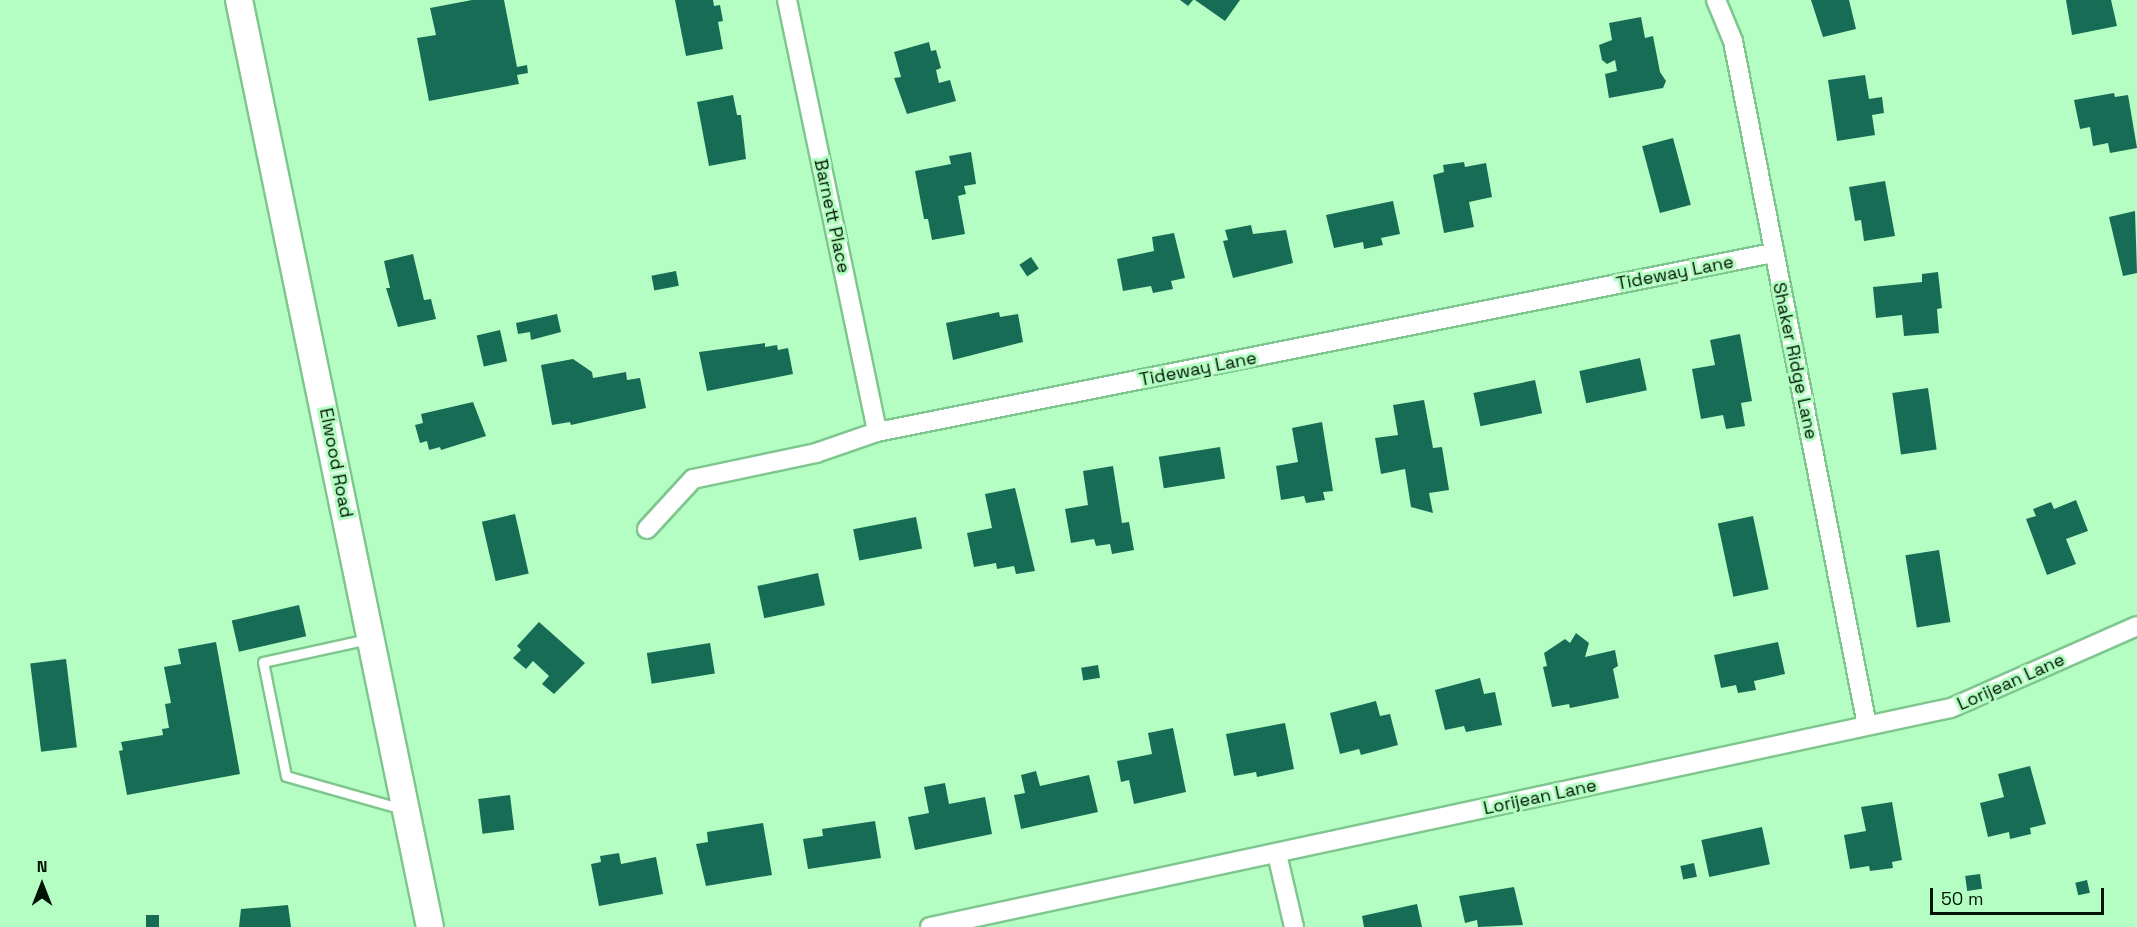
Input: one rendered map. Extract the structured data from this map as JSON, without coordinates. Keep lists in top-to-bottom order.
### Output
{
  "streets": {
    "main road": ["Elwood Road"],
    "street": [
      "Barnett Place",
      "Tideway Lane",
      "Shaker Ridge Lane",
      "Lorijean Lane"
    ]
  },
  "crossings": [
    ["Barnett Place", "Tideway Lane"],
    ["Tideway Lane", "Shaker Ridge Lane"],
    ["Shaker Ridge Lane", "Lorijean Lane"]
  ],
  "scale_bar": "50 m",
  "north": "top"
}
